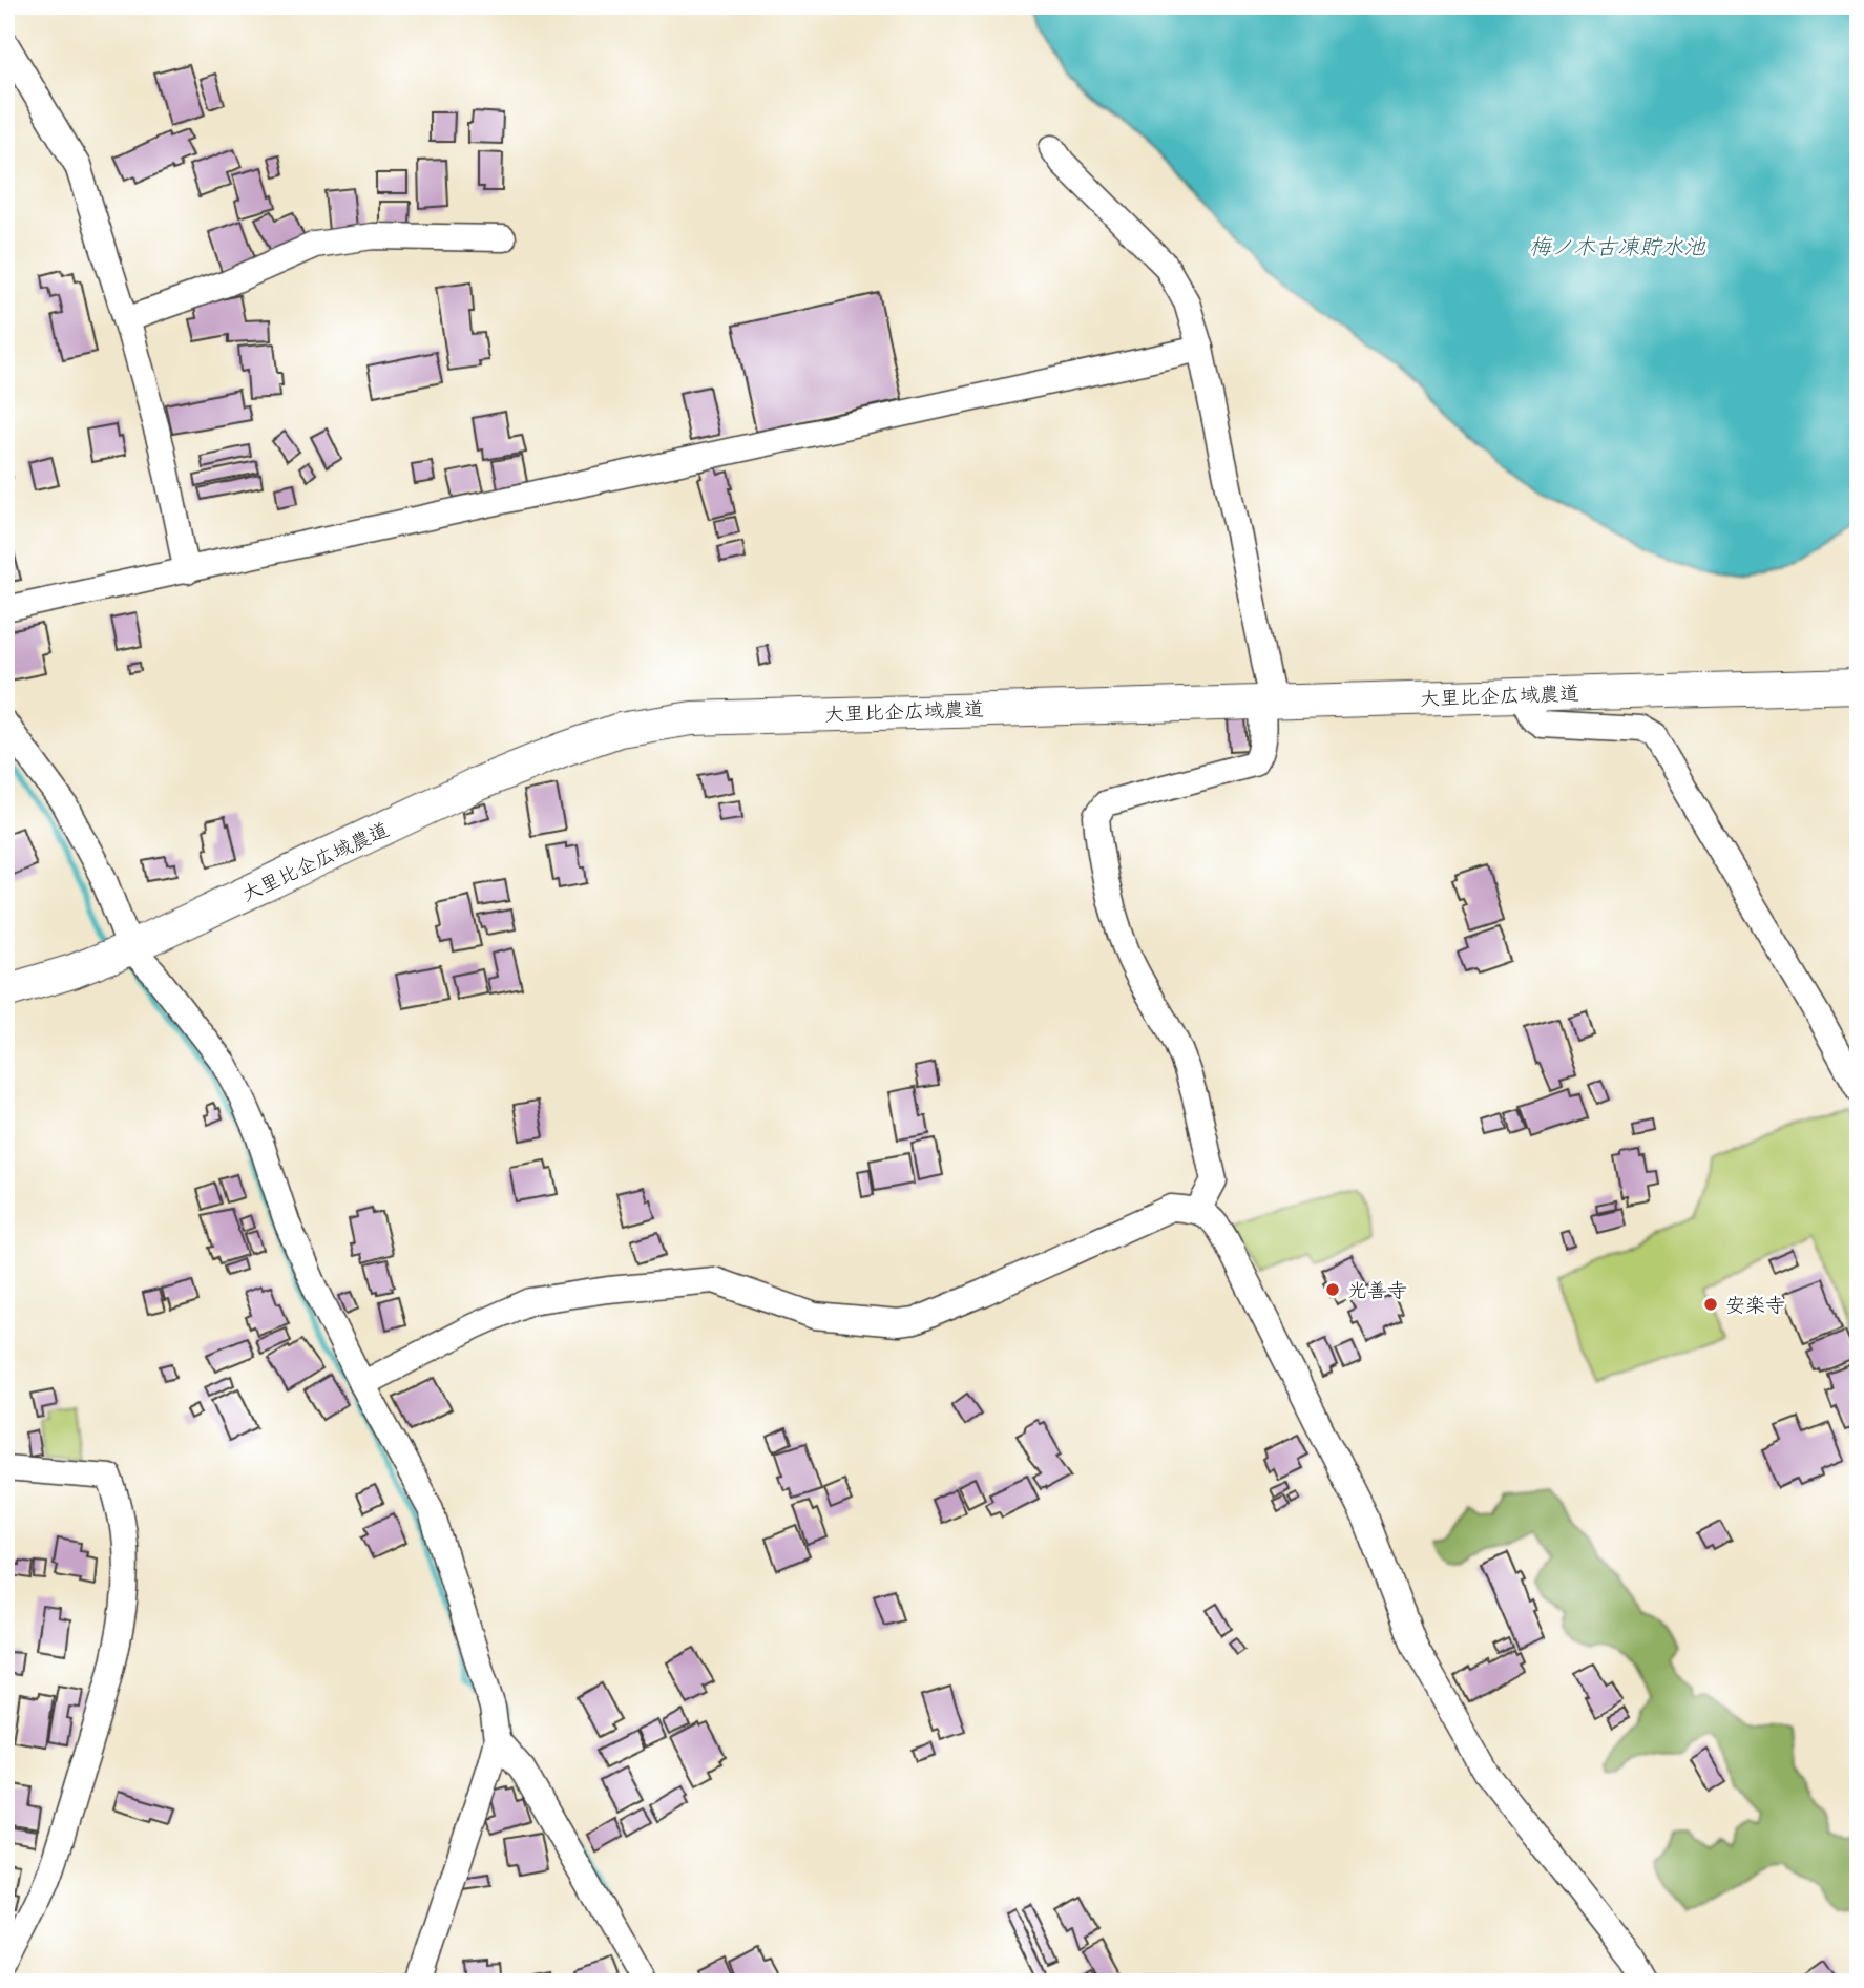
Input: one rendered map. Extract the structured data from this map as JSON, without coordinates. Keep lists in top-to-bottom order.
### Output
{
  "streets": {
    "street": ["大里比企広域農道"]
  },
  "water": ["梅ノ木古凍貯水池"],
  "places": ["光善寺", "安楽寺"]
}
